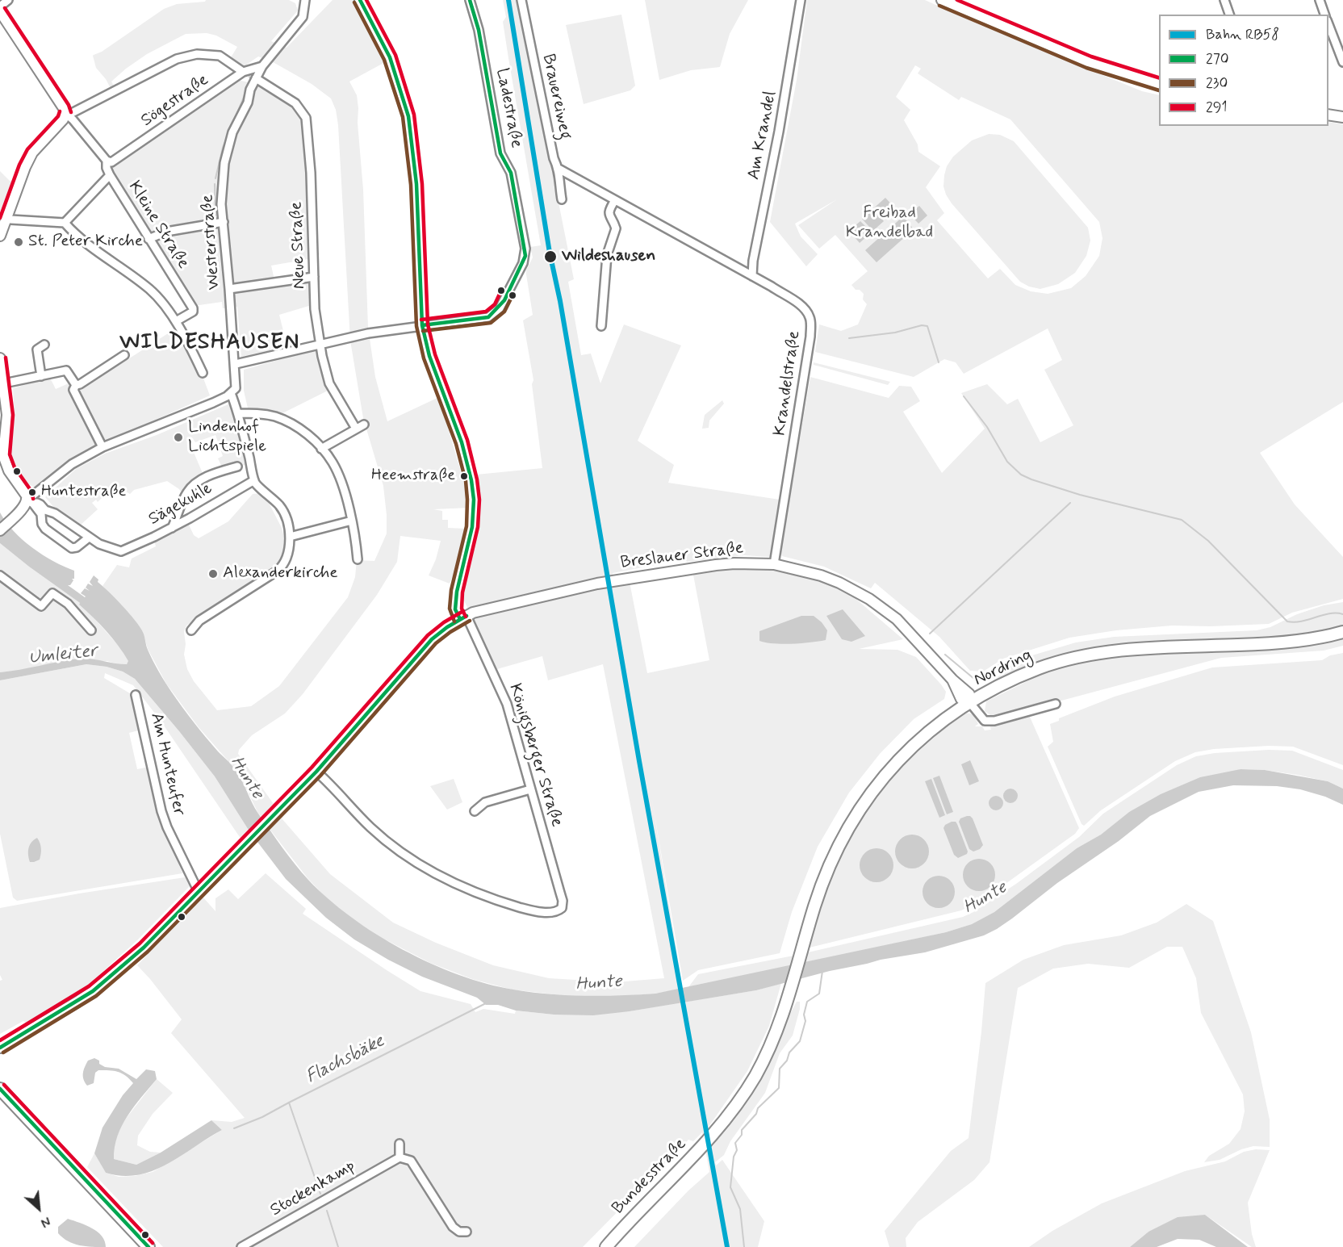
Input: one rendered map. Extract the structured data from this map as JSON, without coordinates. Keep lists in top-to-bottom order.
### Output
{
  "streets": {
    "main road": ["Nordring", "Bundesstraße"],
    "street": [
      "Brauereiweg",
      "Sögestraße",
      "Ladestraße",
      "Am Krandel",
      "Kleine Straße",
      "Westerstraße",
      "Neue Straße",
      "Krandelstraße",
      "Sägekuhle",
      "Breslauer Straße",
      "Königsberger Straße",
      "Am Hunteufer",
      "Stockenkamp"
    ]
  },
  "crossings": [
    ["Brauereiweg", "Krandelstraße"],
    ["Sögestraße", "Kleine Straße"],
    ["Sögestraße", "Westerstraße"],
    ["Ladestraße", "Westerstraße"],
    ["Ladestraße", "Neue Straße"],
    ["Am Krandel", "Krandelstraße"],
    ["Westerstraße", "Neue Straße"],
    ["Krandelstraße", "Breslauer Straße"],
    ["Breslauer Straße", "Nordring"],
    ["Breslauer Straße", "Königsberger Straße"],
    ["Nordring", "Bundesstraße"]
  ],
  "districts": ["WILDESHAUSEN"],
  "water": ["Umleiter", "Hunte", "Flachsbäke"],
  "parks": ["Freibad Krandelbad"],
  "places": [
    "St. Peter Kirche",
    "Wildeshausen",
    "Lindenhof Lichtspiele",
    "Heemstraße",
    "Huntestraße",
    "Alexanderkirche"
  ],
  "lines": [
    "rail line RB58",
    "transit line 270",
    "transit line 291",
    "transit line 230"
  ],
  "legend": [
    "Bahn RB58",
    "270",
    "230",
    "291"
  ],
  "north": "bottom right"
}
